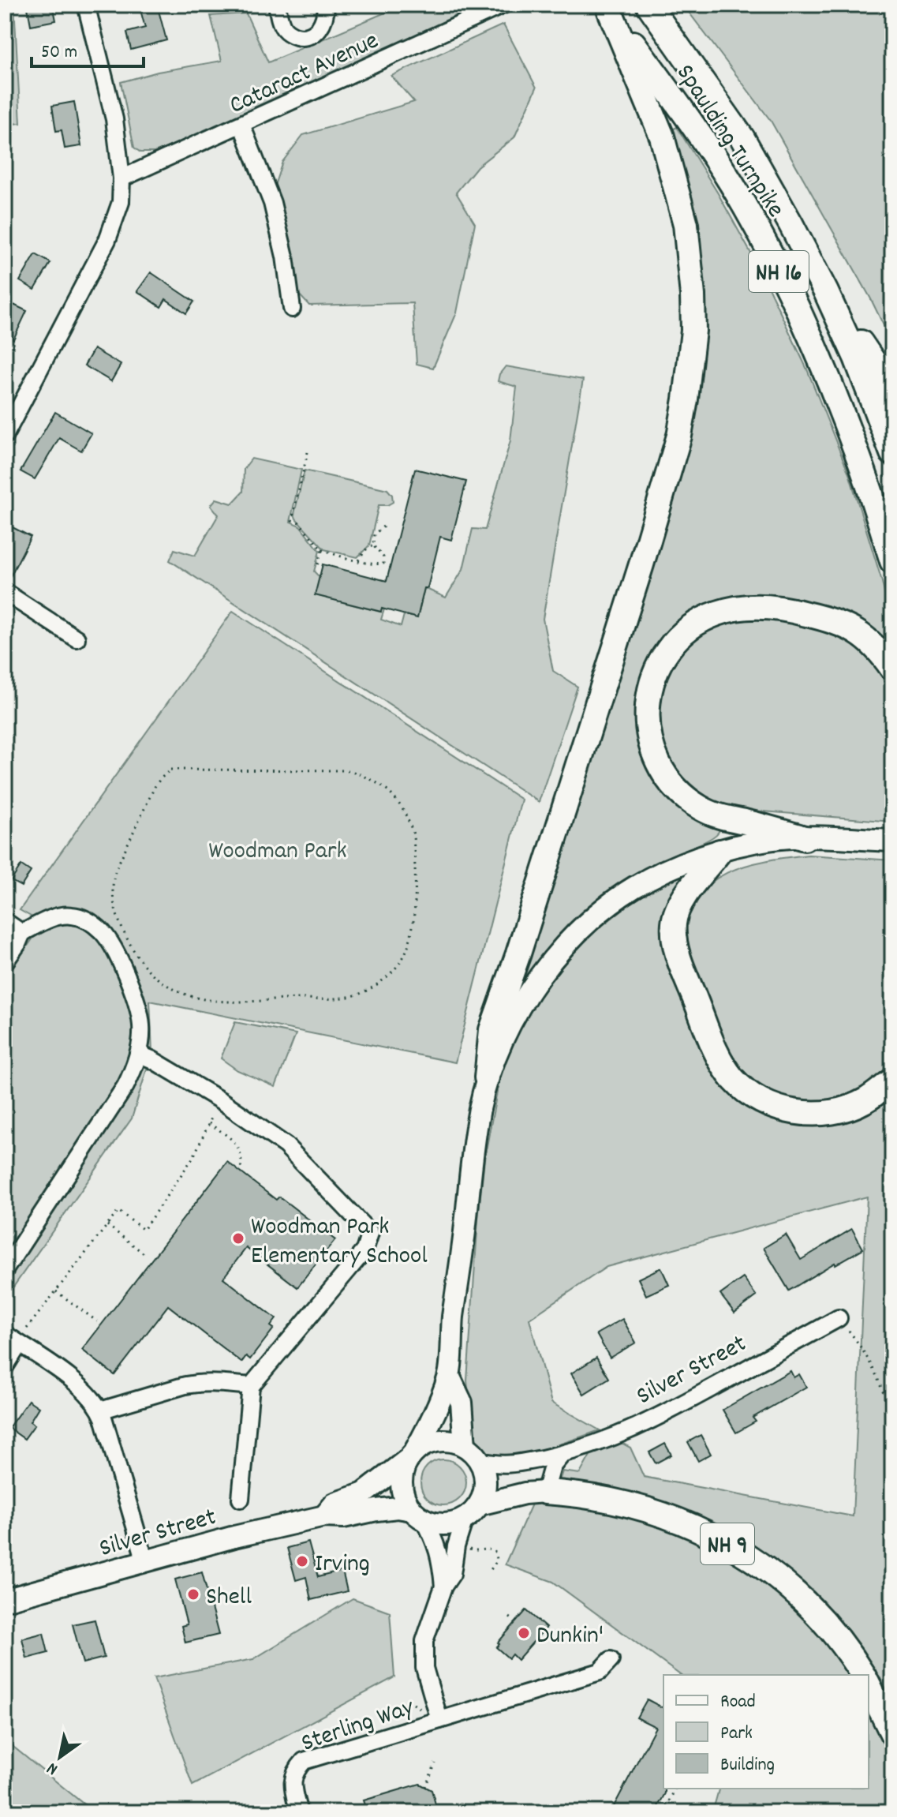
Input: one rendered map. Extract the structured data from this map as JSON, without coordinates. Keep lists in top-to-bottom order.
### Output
{
  "streets": {
    "highway": ["Spaulding Turnpike", "NH 16", "NH 9"],
    "main road": ["Silver Street"],
    "street": ["Cataract Avenue", "Sterling Way"]
  },
  "crossings": [
    ["Silver Street", "NH 9"],
    ["Silver Street", "Sterling Way"],
    ["NH 9", "Sterling Way"]
  ],
  "parks": ["Woodman Park"],
  "places": [
    "Woodman Park Elementary School",
    "Irving",
    "Shell",
    "Dunkin'"
  ],
  "legend": ["Road", "Park", "Building"],
  "scale_bar": "50 m",
  "north": "bottom left"
}
